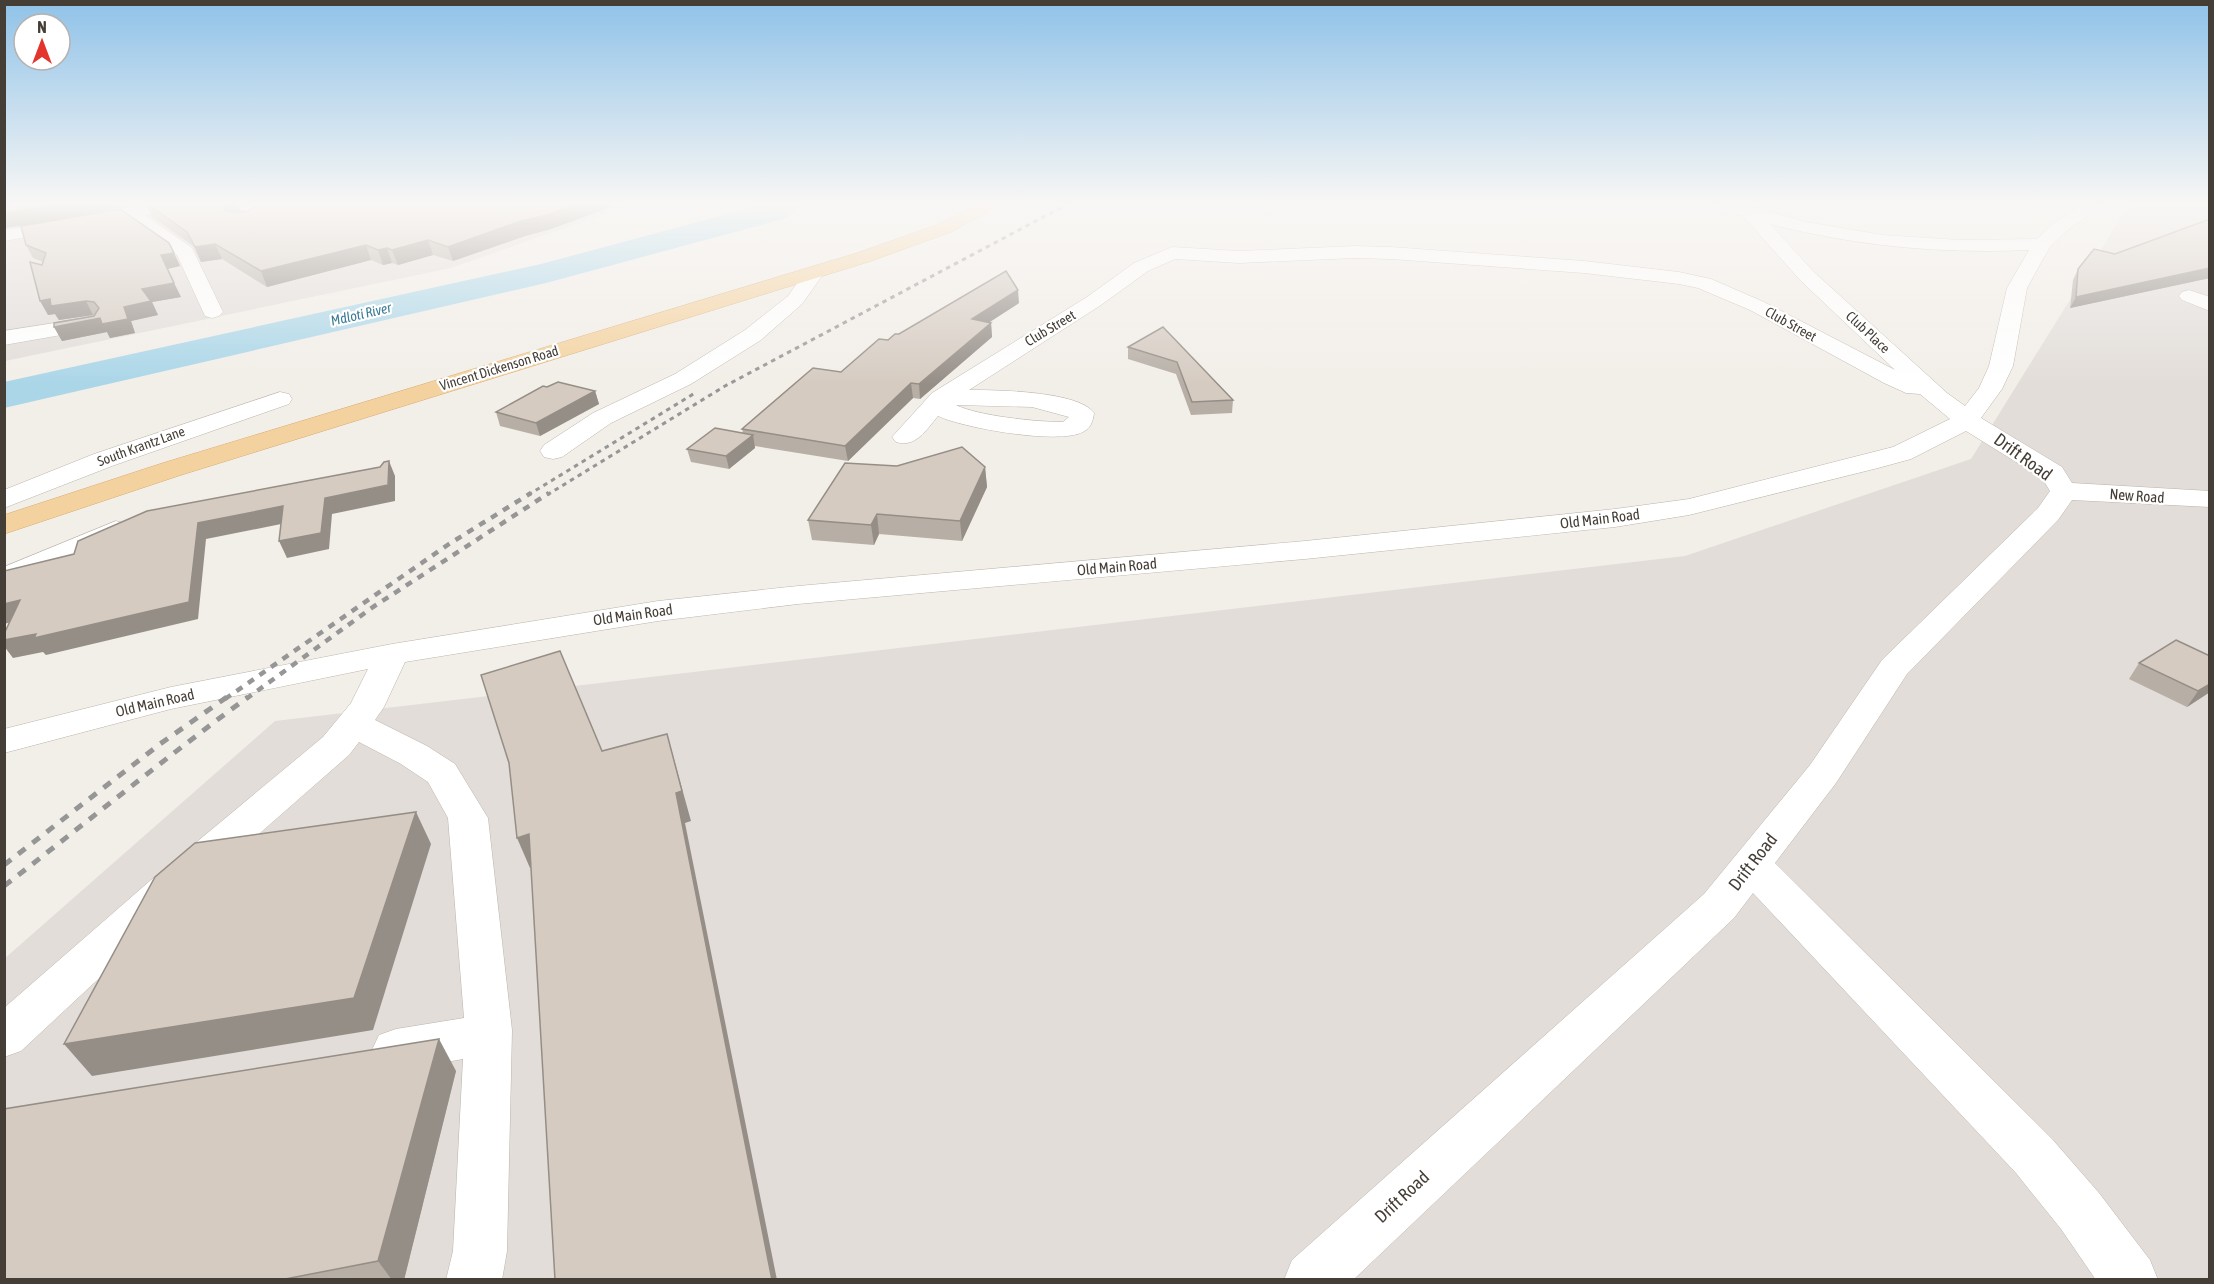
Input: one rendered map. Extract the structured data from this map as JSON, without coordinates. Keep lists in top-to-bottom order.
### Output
{
  "streets": {
    "main road": ["Vincent Dickenson Road"],
    "street": [
      "Club Street",
      "Club Place",
      "South Krantz Lane",
      "Drift Road",
      "New Road",
      "Old Main Road"
    ]
  },
  "crossings": [
    ["Club Street", "Club Place"],
    ["Club Street", "Drift Road"],
    ["Club Street", "Old Main Road"],
    ["Club Place", "Drift Road"],
    ["Club Place", "Old Main Road"],
    ["Drift Road", "New Road"],
    ["Drift Road", "Old Main Road"]
  ],
  "water": ["Mdloti River"],
  "north": "top"
}
